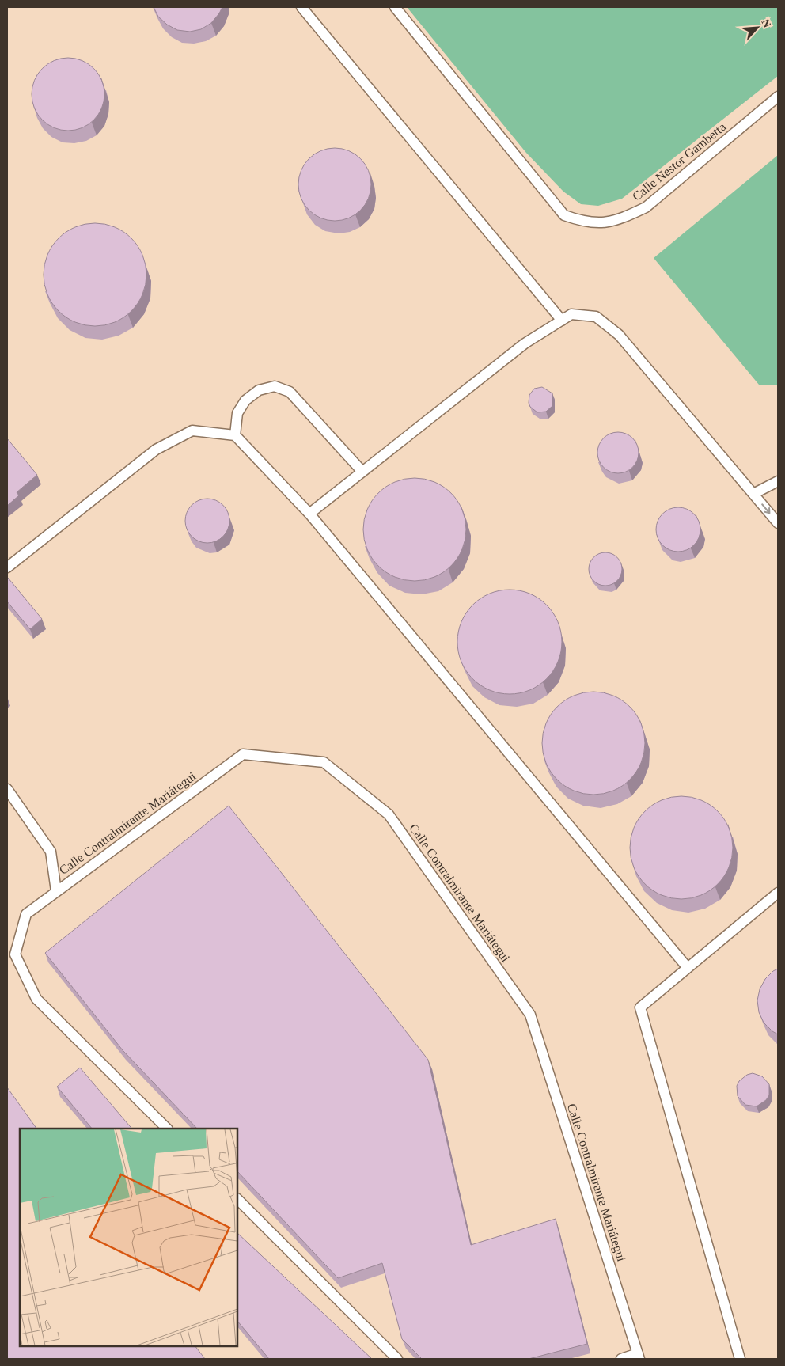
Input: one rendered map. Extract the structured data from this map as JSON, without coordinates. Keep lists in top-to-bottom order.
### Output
{
  "streets": {
    "lane": ["Calle Nestor Gambetta", "Calle Contralmirante Mariátegui"]
  },
  "north": "top right"
}
